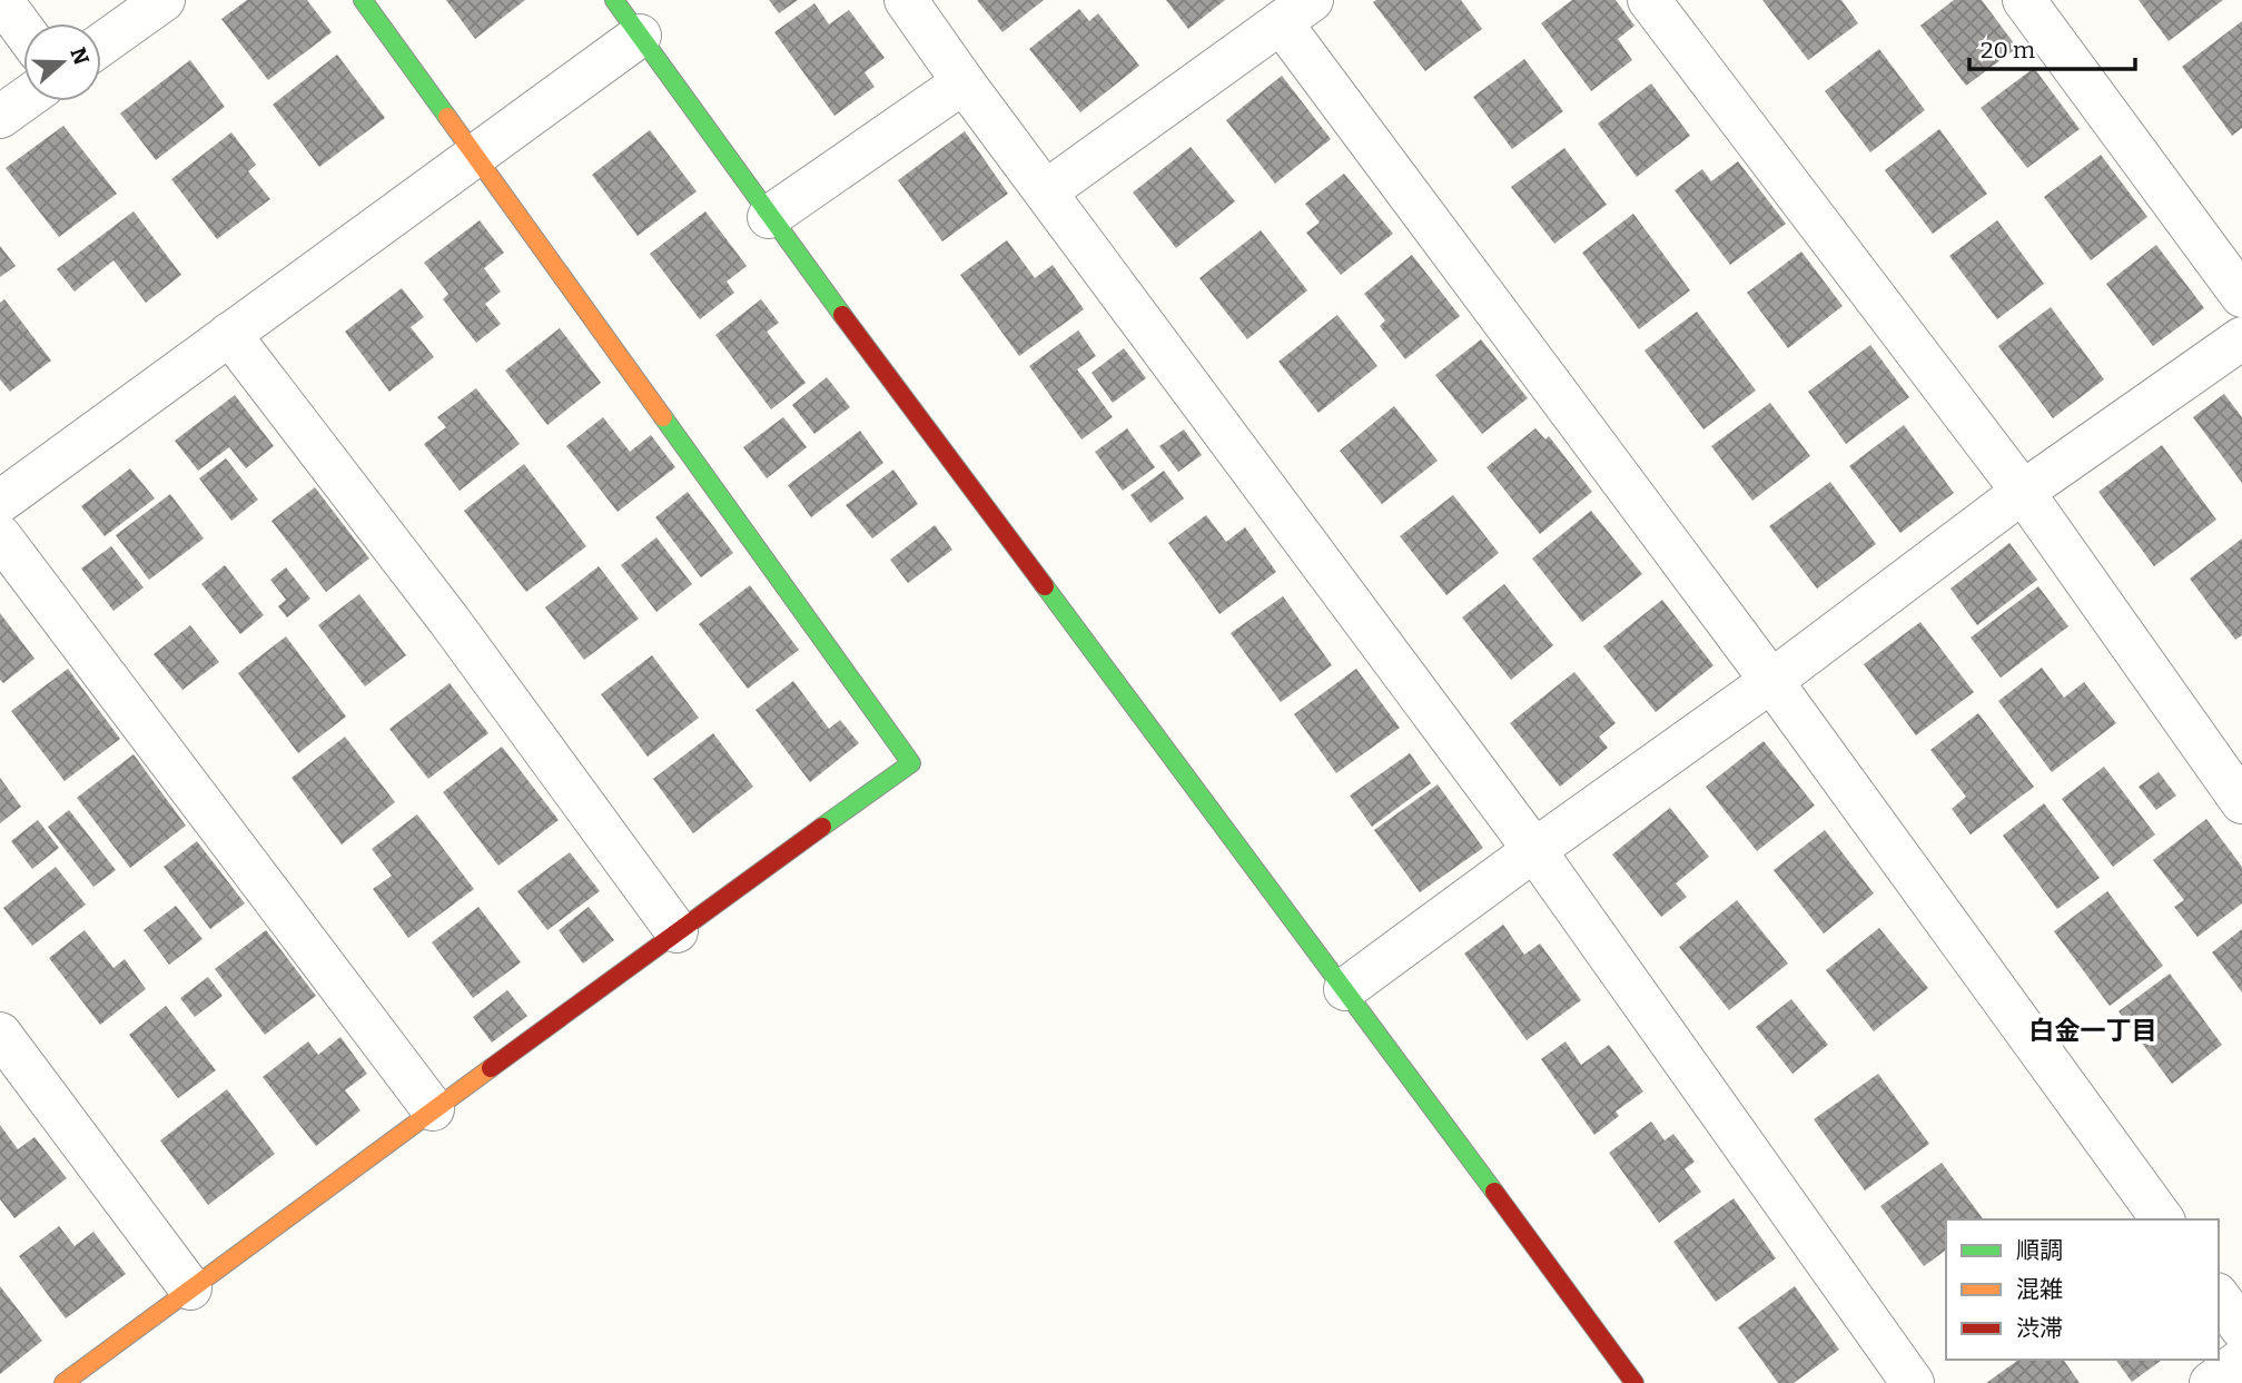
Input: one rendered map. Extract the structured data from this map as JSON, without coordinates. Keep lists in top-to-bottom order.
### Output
{
  "districts": ["白金一丁目"],
  "legend": ["順調", "混雑", "渋滞"],
  "scale_bar": "20 m",
  "north": "right"
}
